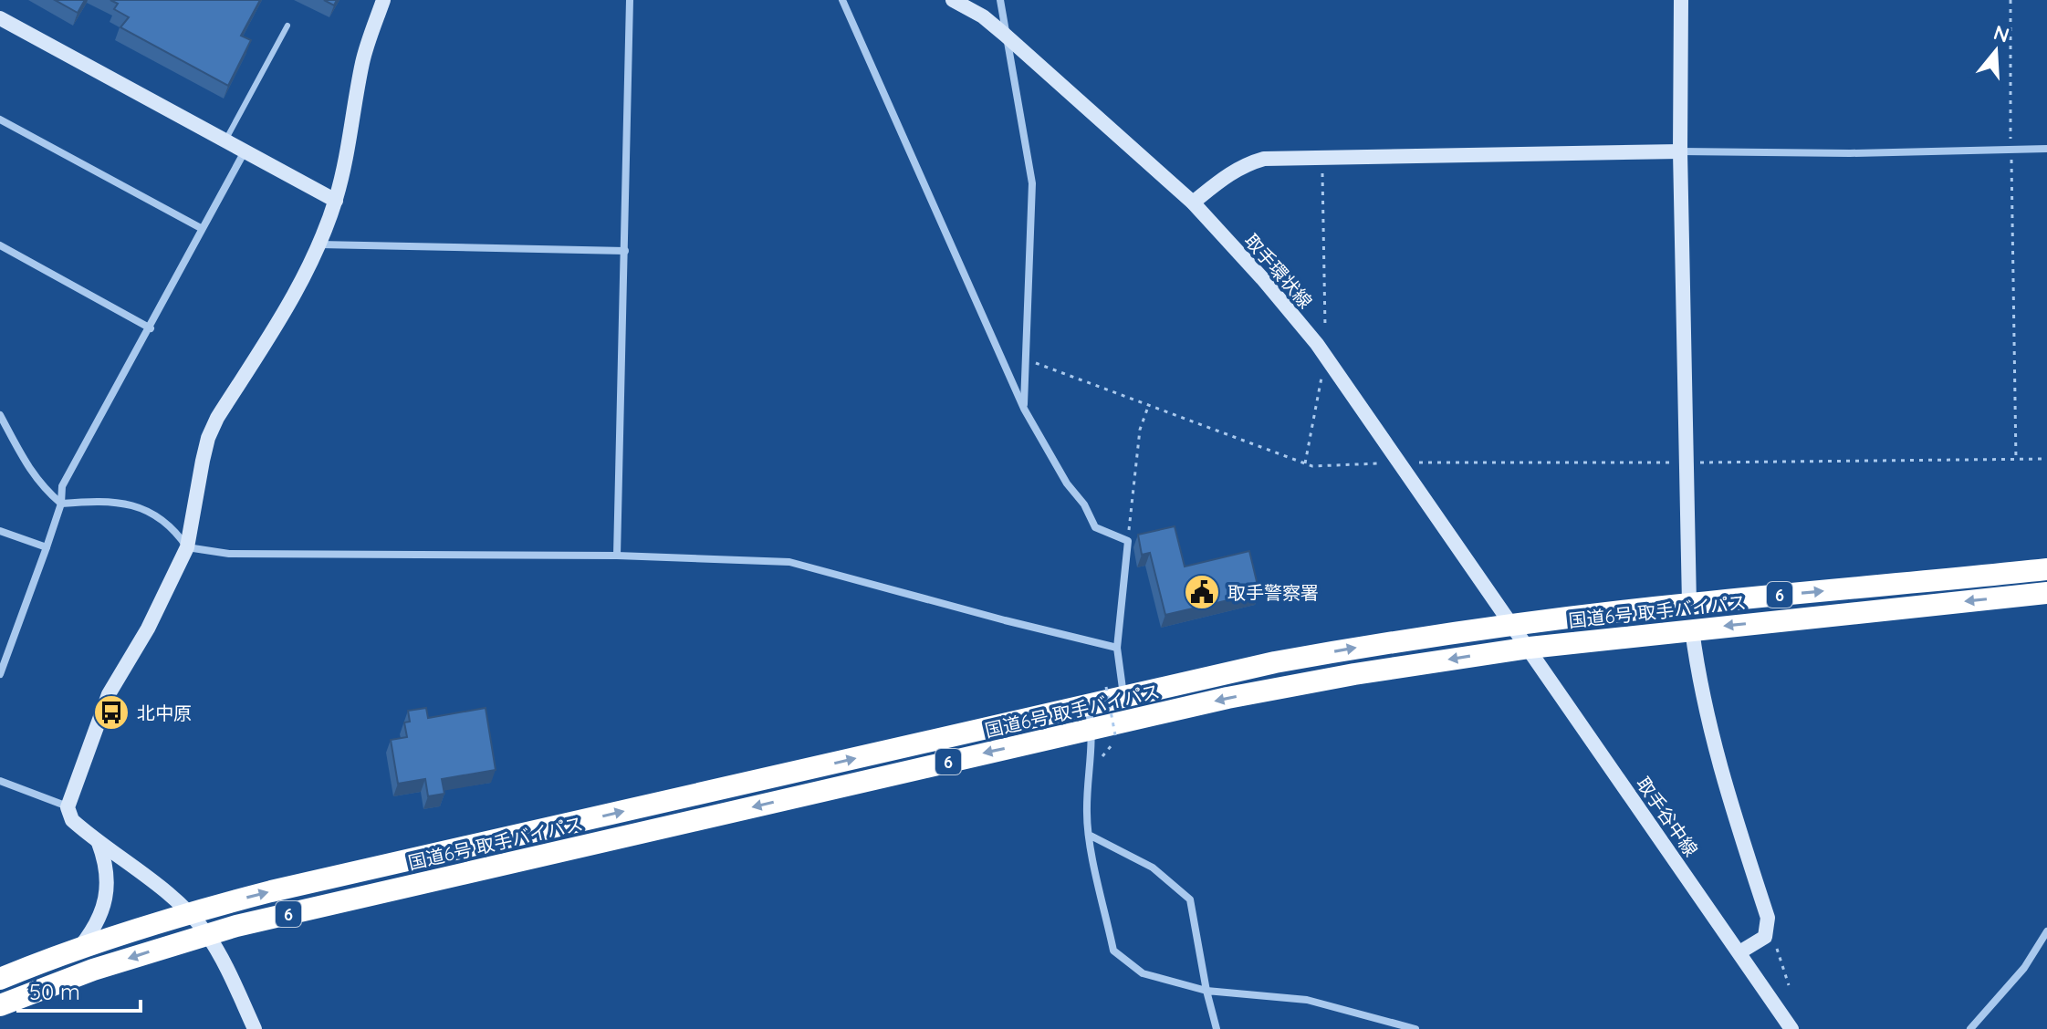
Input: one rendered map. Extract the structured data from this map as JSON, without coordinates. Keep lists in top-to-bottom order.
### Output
{
  "streets": {
    "highway": ["6", "国道6号 取手バイパス"],
    "street": ["取手環状線", "取手谷中線"]
  },
  "crossings": [
    ["取手環状線", "国道6号 取手バイパス"],
    ["取手環状線", "取手谷中線"],
    ["国道6号 取手バイパス", "取手谷中線"]
  ],
  "places": {
    "public building": ["取手警察署"],
    "bus stop": ["北中原"]
  },
  "scale_bar": "50 m",
  "north": "top"
}
